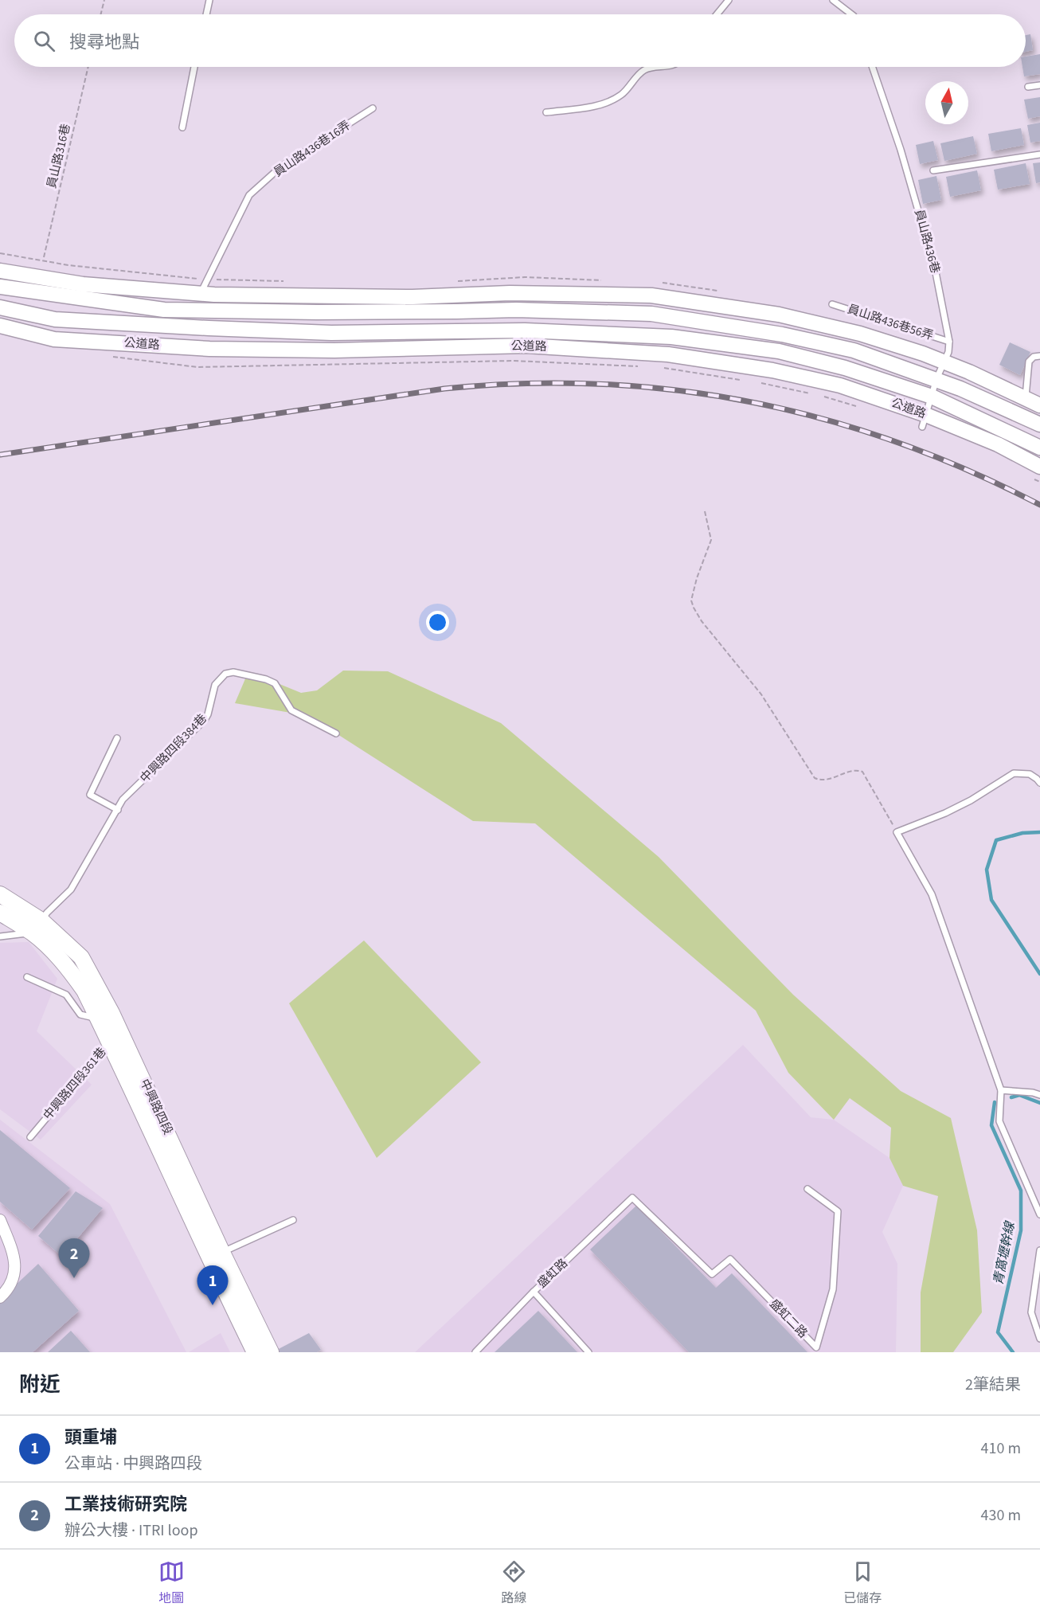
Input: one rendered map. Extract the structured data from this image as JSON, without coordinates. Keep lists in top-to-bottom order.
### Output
{
  "streets": {
    "main road": ["中興路四段"],
    "street": ["公道路"],
    "lane": [
      "員山路436巷16弄",
      "員山路436巷",
      "員山路436巷56弄",
      "中興路四段384巷",
      "中興路四段361巷",
      "盛虹路",
      "盛虹二路"
    ],
    "path": ["員山路316巷"]
  },
  "crossings": [
    ["員山路436巷", "員山路436巷56弄"],
    ["員山路436巷", "公道路"],
    ["中興路四段384巷", "中興路四段"],
    ["中興路四段361巷", "中興路四段"],
    ["盛虹路", "盛虹二路"]
  ],
  "water": ["青窩壢幹線"],
  "north": "top",
  "page": {
    "search": "搜尋地點",
    "pins": ["2", "1"],
    "heading": ["附近", "2筆結果"],
    "list": [
      {
        "mark": "1",
        "name": "頭重埔",
        "note": "公車站 · 中興路四段",
        "value": "410 m"
      },
      {
        "mark": "2",
        "name": "工業技術研究院",
        "note": "辦公大樓 · ITRI loop",
        "value": "430 m"
      }
    ],
    "nav": ["地圖", "路線", "已儲存"]
  }
}
